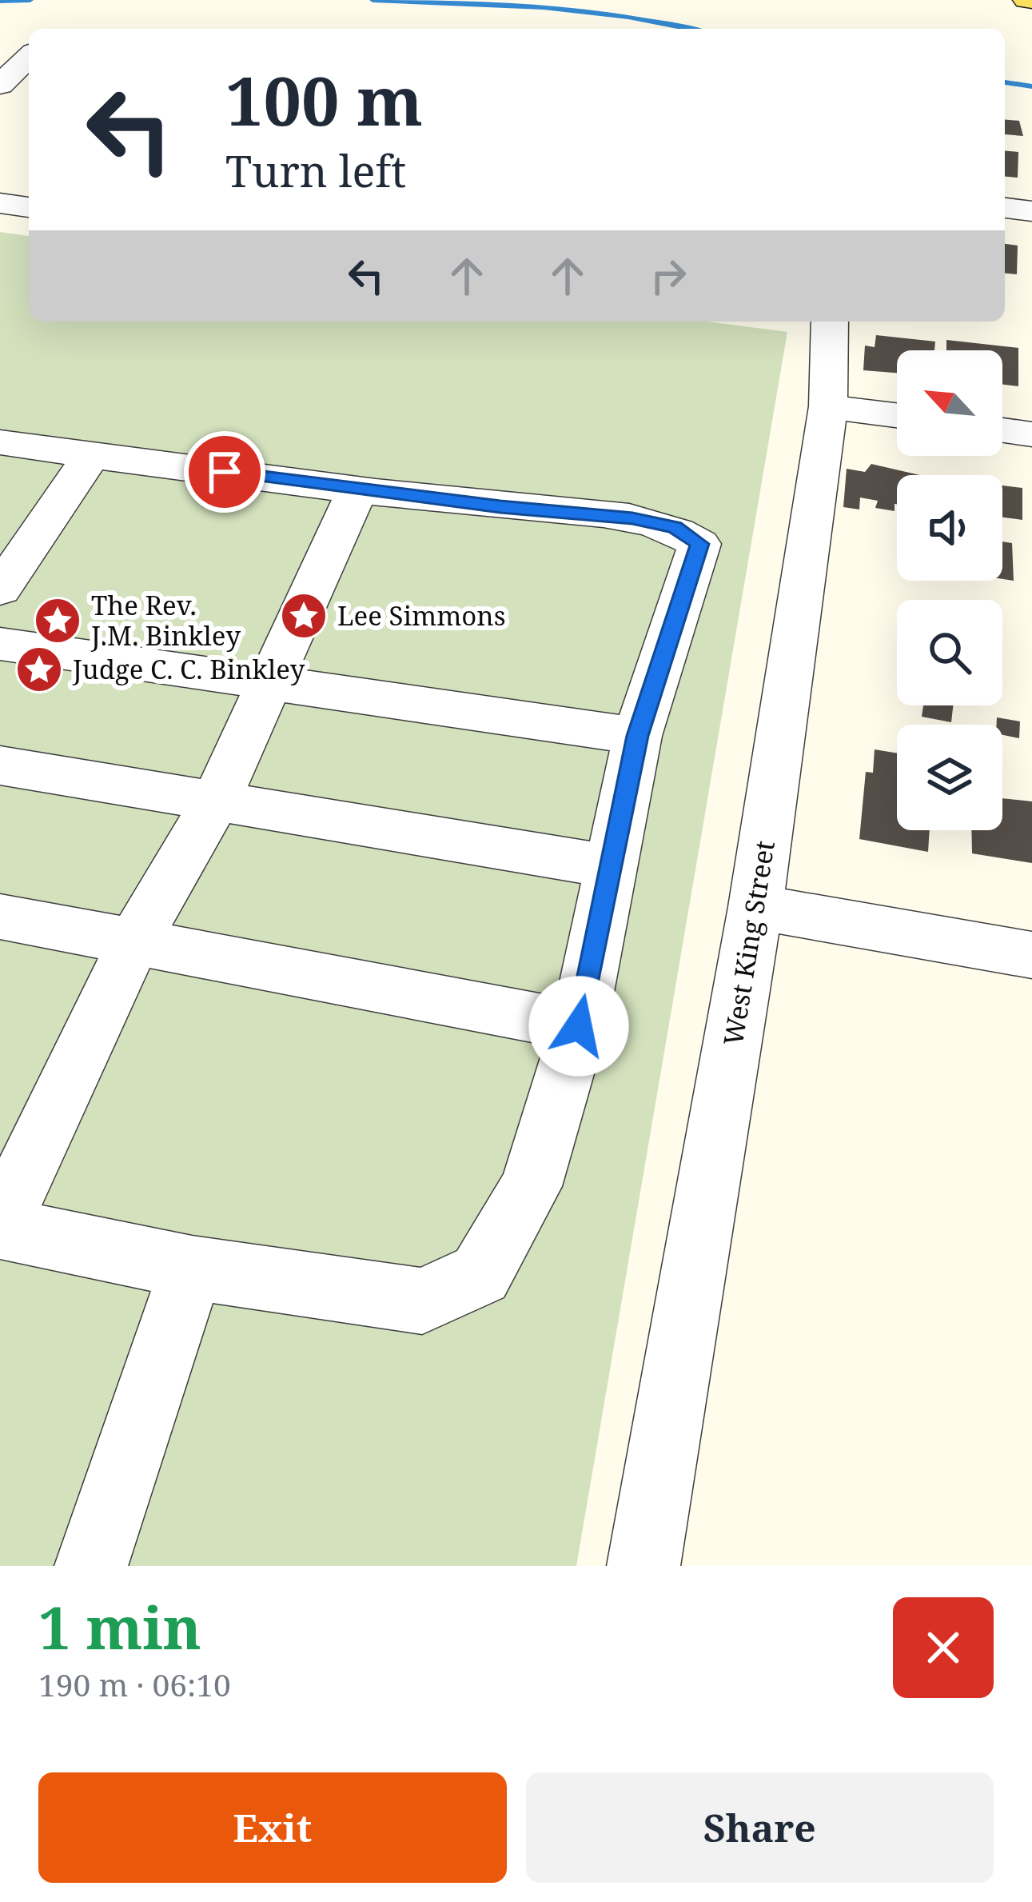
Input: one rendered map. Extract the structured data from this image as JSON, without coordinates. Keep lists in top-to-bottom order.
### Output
{
  "streets": {
    "street": ["West King Street"]
  },
  "places": {
    "place": ["Lee Simmons", "The Rev. J.M. Binkley", "Judge C. C. Binkley"]
  },
  "north": "top left",
  "page": {
    "turn": ["100 m", "Turn left"],
    "heading": ["1 min", "190 m · 06:10"],
    "buttons": ["Exit", "Share"]
  }
}
